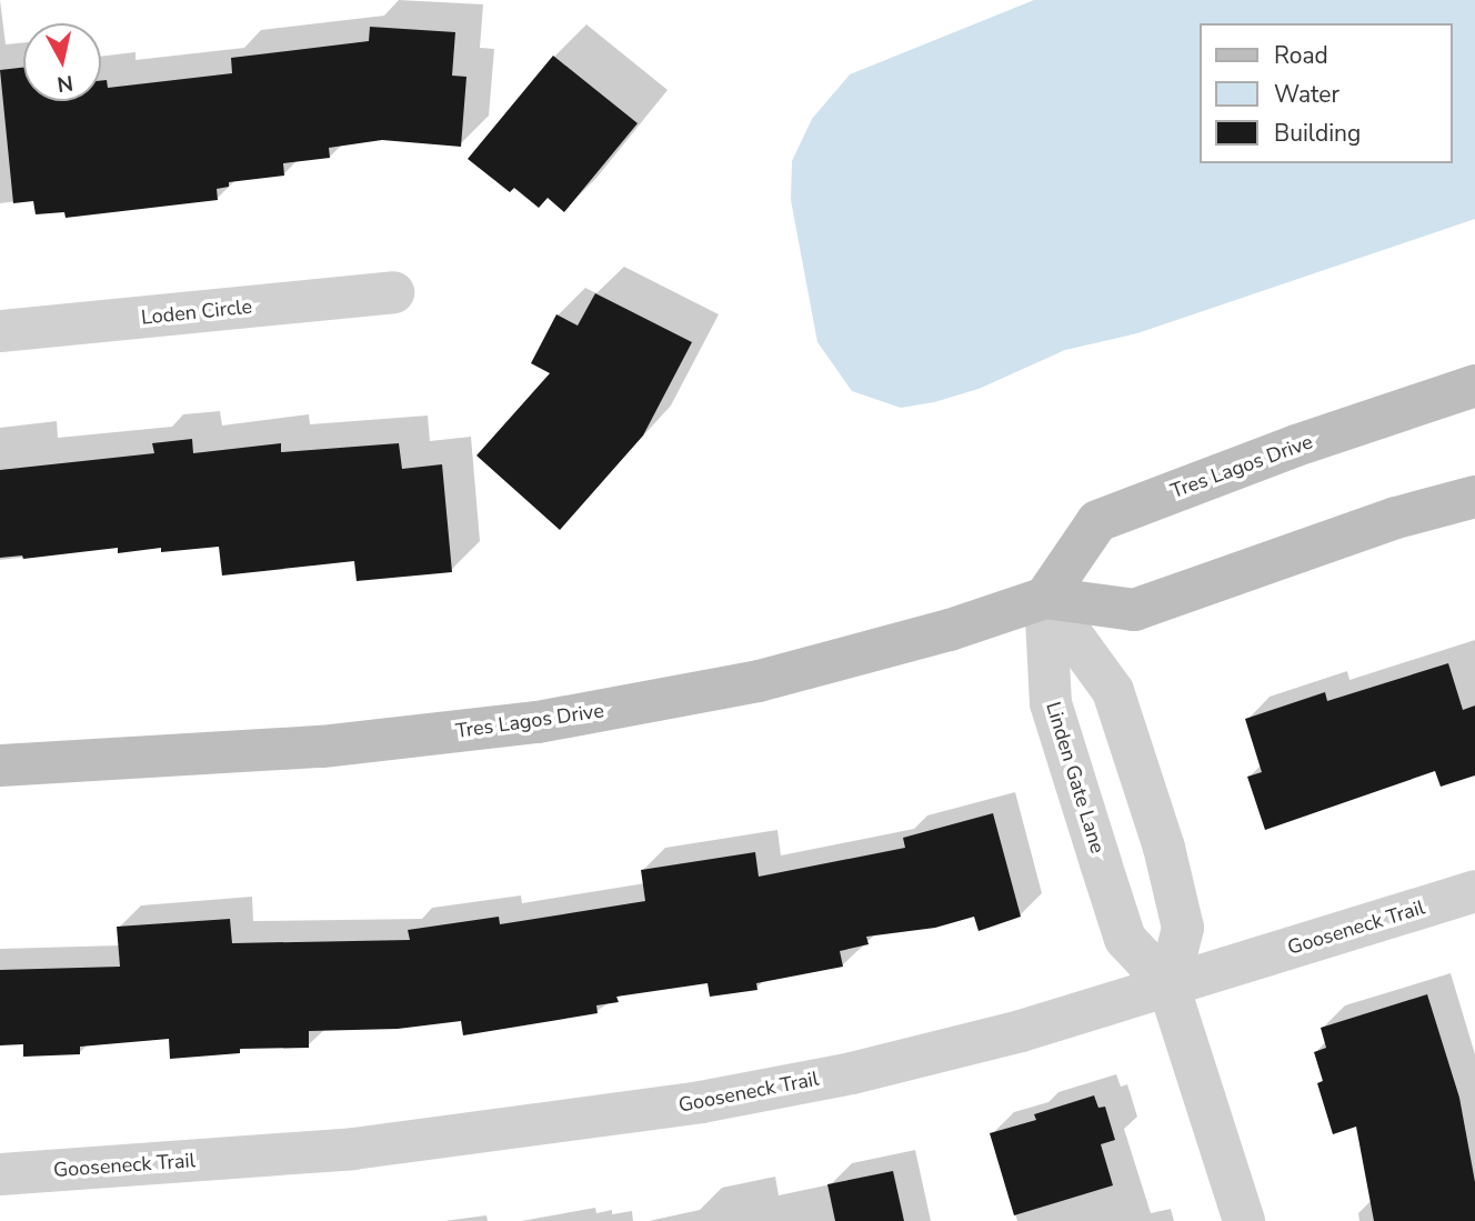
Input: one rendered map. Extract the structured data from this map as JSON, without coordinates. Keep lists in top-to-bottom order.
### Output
{
  "streets": {
    "street": [
      "Loden Circle",
      "Tres Lagos Drive",
      "Linden Gate Lane",
      "Gooseneck Trail"
    ]
  },
  "crossings": [
    ["Tres Lagos Drive", "Linden Gate Lane"],
    ["Linden Gate Lane", "Gooseneck Trail"]
  ],
  "legend": ["Road", "Water", "Building"],
  "north": "bottom"
}
